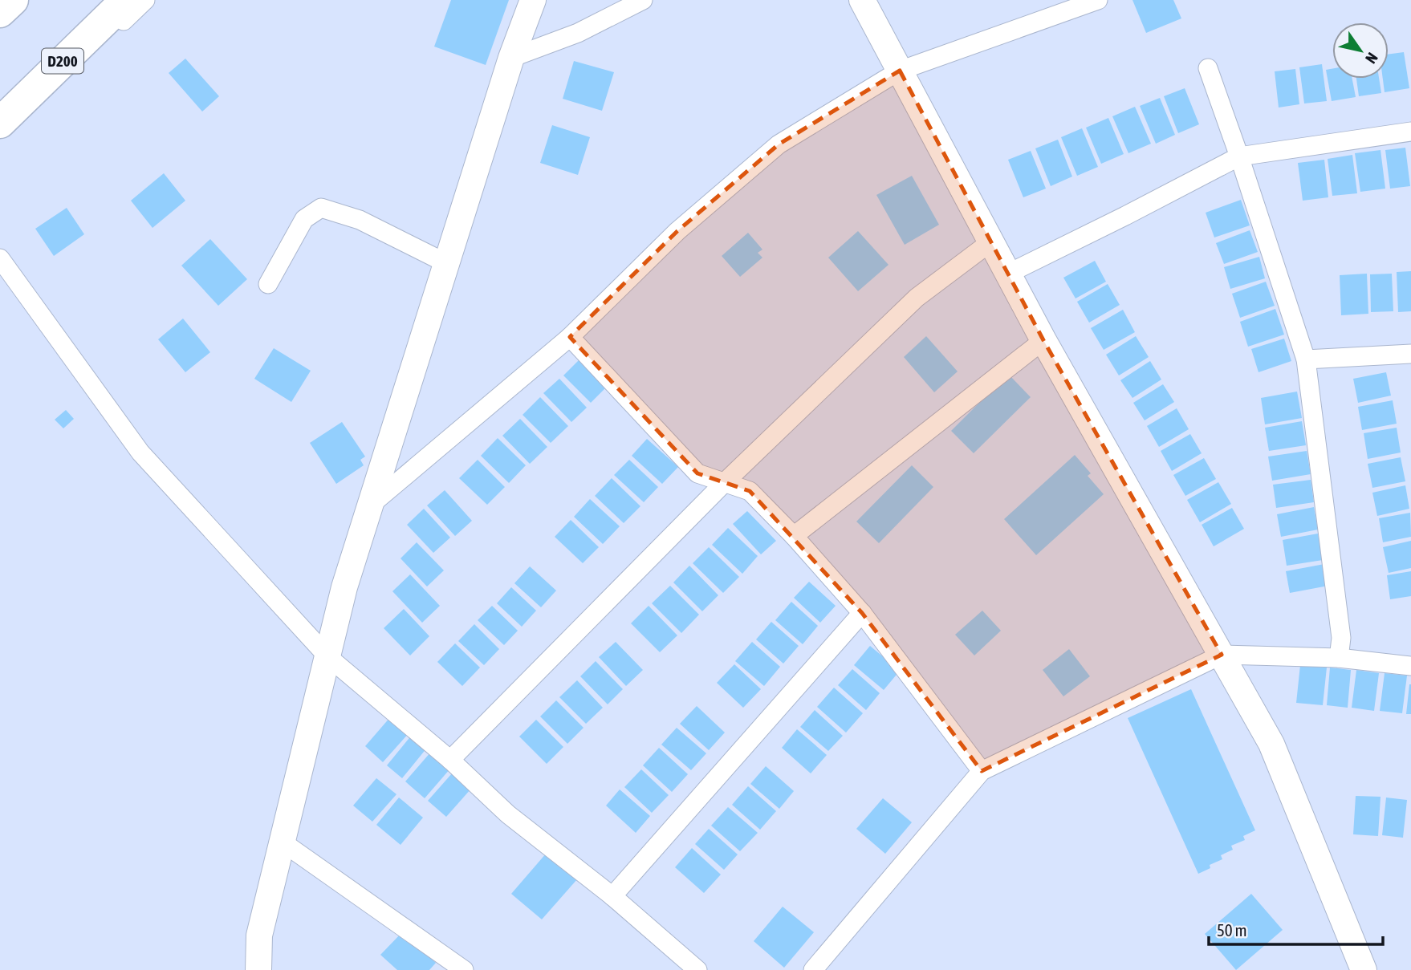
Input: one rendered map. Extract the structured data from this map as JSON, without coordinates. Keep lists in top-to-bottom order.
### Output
{
  "streets": {
    "highway": ["D200"]
  },
  "scale_bar": "50 m",
  "north": "bottom right"
}
